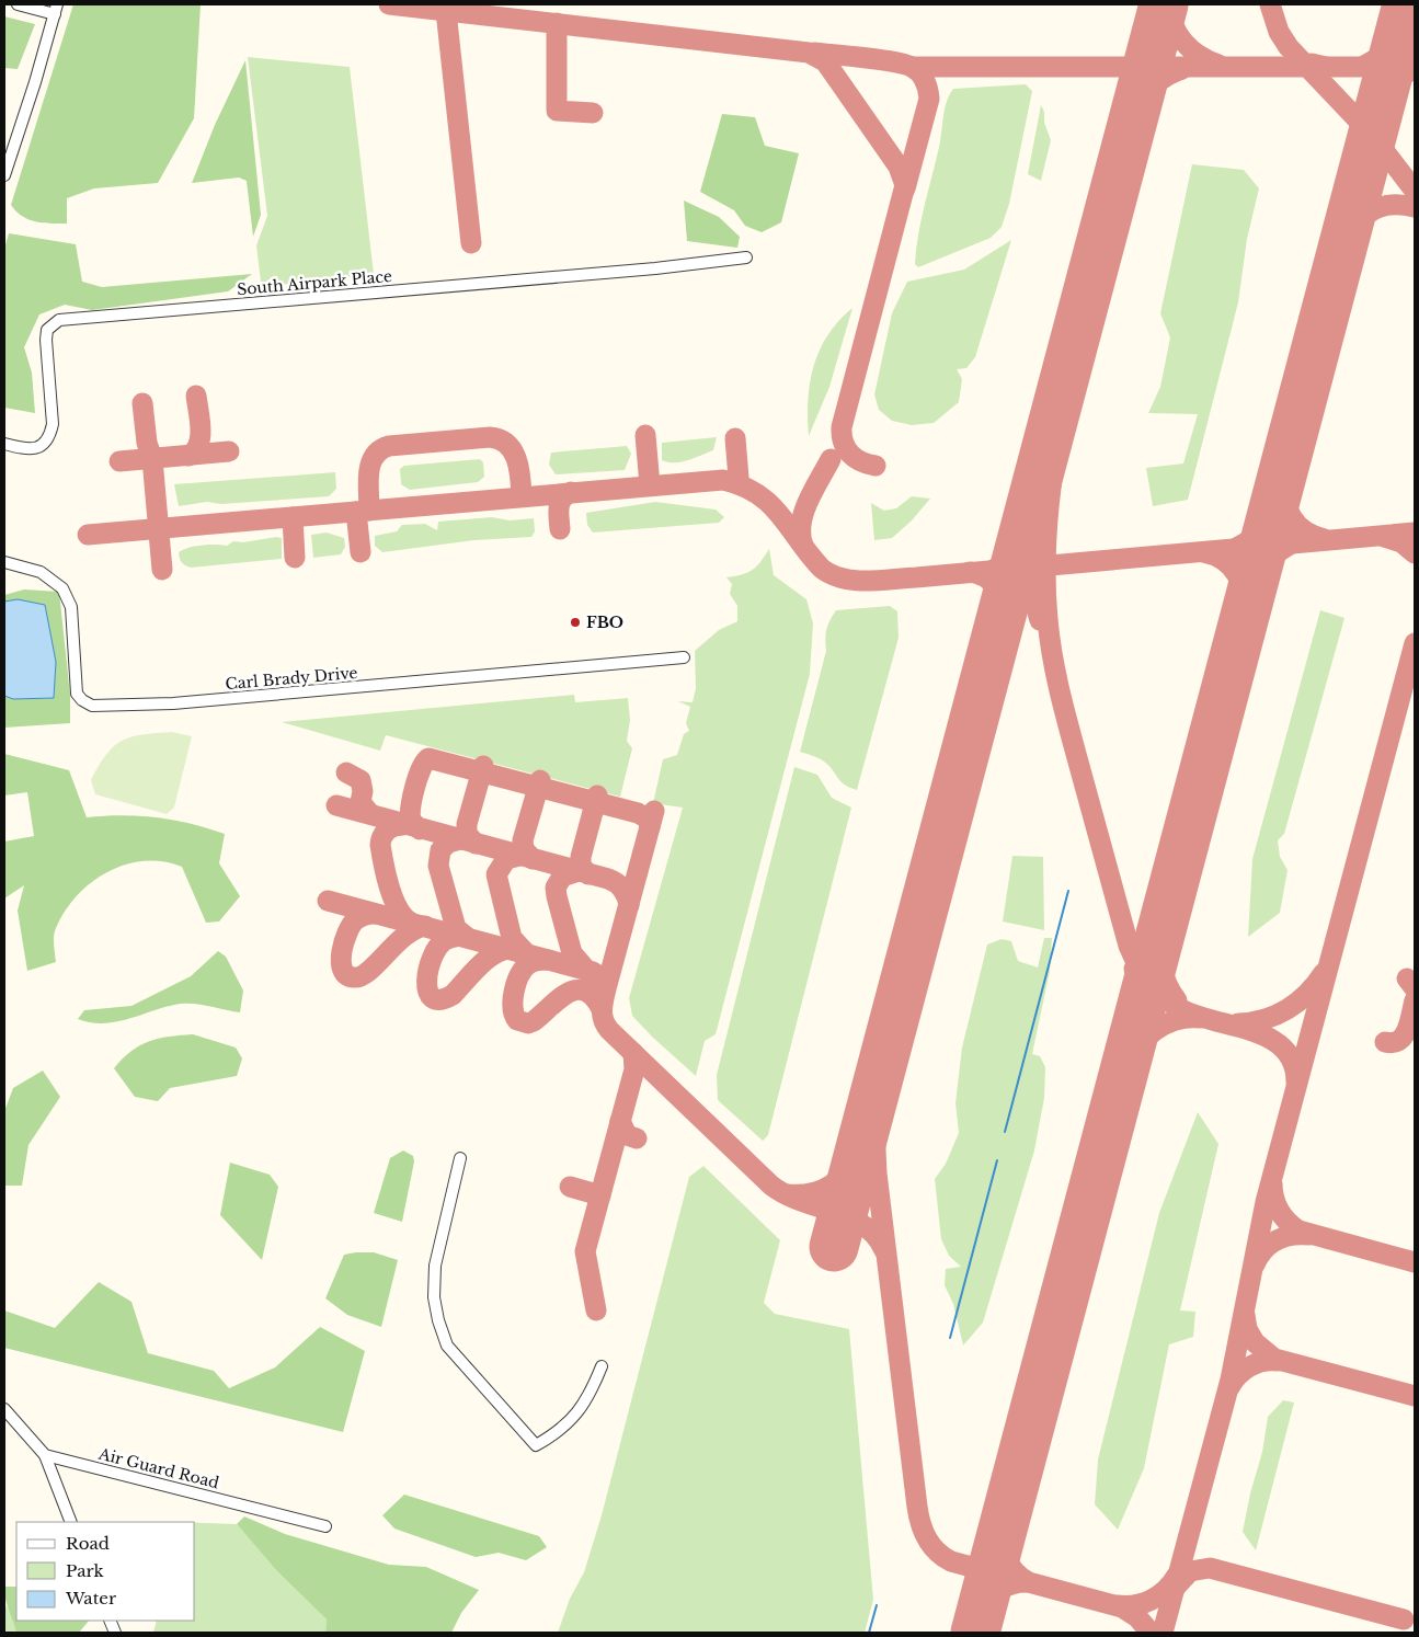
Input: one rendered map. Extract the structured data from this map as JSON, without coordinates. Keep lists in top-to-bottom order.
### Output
{
  "streets": {
    "street": ["South Airpark Place", "Carl Brady Drive", "Air Guard Road"]
  },
  "places": ["FBO"],
  "legend": ["Road", "Park", "Water"]
}
